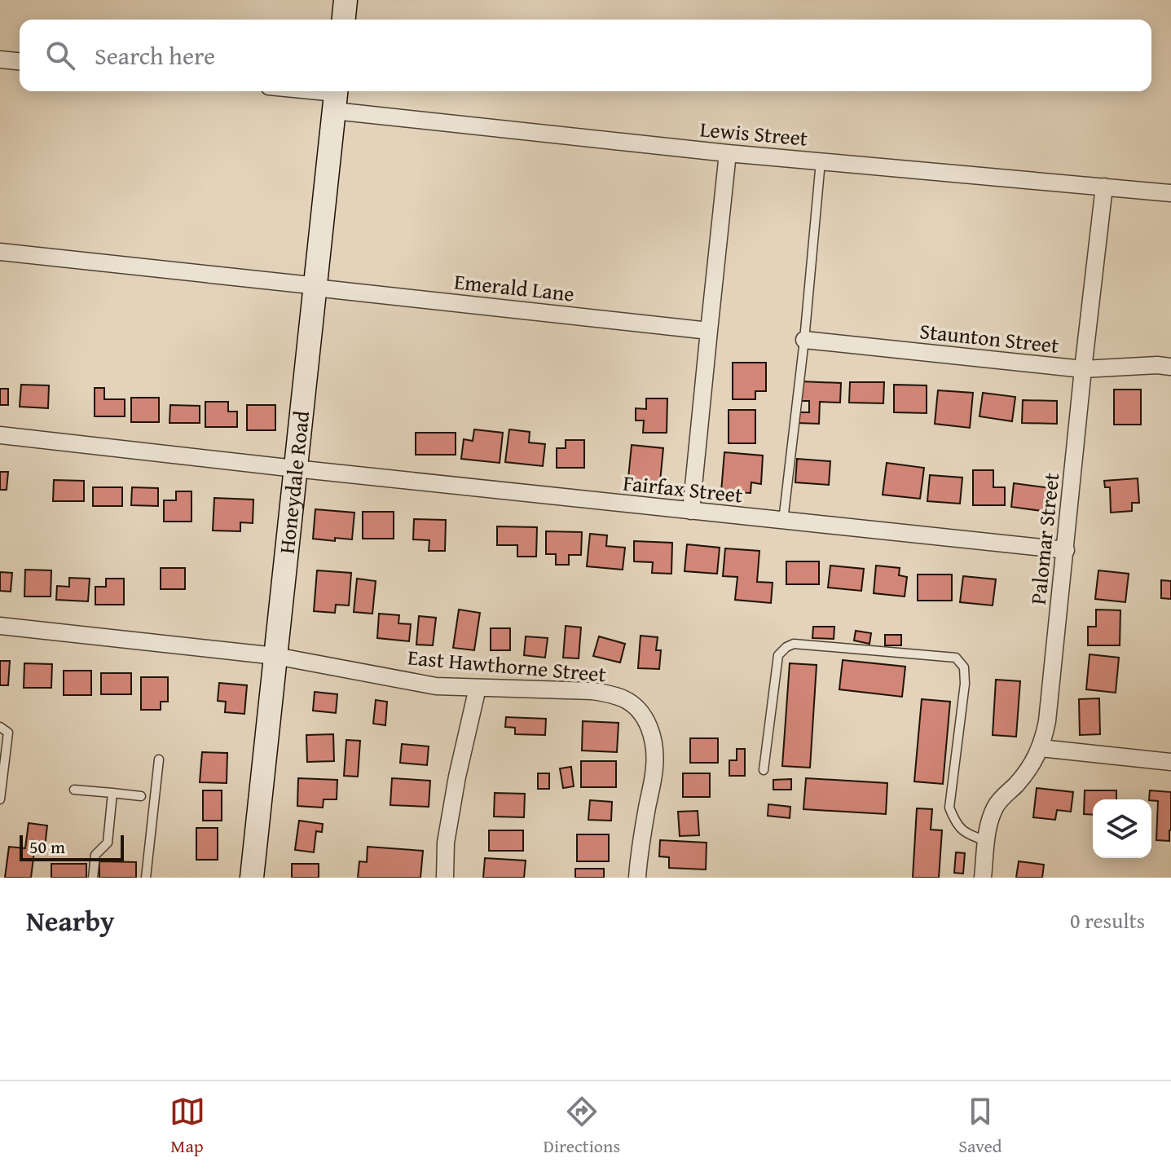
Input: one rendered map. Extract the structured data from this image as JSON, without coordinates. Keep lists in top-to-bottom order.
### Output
{
  "streets": {
    "street": [
      "Lewis Street",
      "Emerald Lane",
      "Staunton Street",
      "Honeydale Road",
      "Fairfax Street",
      "Palomar Street",
      "East Hawthorne Street"
    ]
  },
  "crossings": [
    ["Lewis Street", "Honeydale Road"],
    ["Lewis Street", "Palomar Street"],
    ["Emerald Lane", "Honeydale Road"],
    ["Staunton Street", "Palomar Street"],
    ["Honeydale Road", "Fairfax Street"],
    ["Honeydale Road", "East Hawthorne Street"],
    ["Fairfax Street", "Palomar Street"]
  ],
  "scale_bar": "50 m",
  "page": {
    "search": "Search here",
    "scale": "50 m",
    "heading": ["Nearby", "0 results"],
    "nav": ["Map", "Directions", "Saved"]
  }
}
